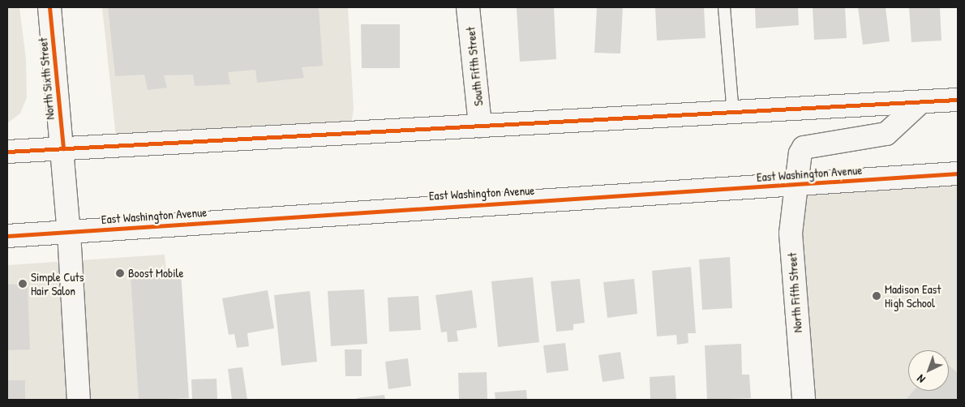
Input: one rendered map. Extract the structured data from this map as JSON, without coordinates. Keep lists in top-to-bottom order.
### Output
{
  "streets": {
    "main road": [
      "South Fifth Street",
      "North Sixth Street",
      "East Washington Avenue",
      "North Fifth Street"
    ]
  },
  "crossings": [
    ["North Sixth Street", "East Washington Avenue"],
    ["East Washington Avenue", "North Fifth Street"]
  ],
  "places": ["Boost Mobile", "Simple Cuts Hair Salon", "Madison East High School"],
  "north": "bottom left"
}
